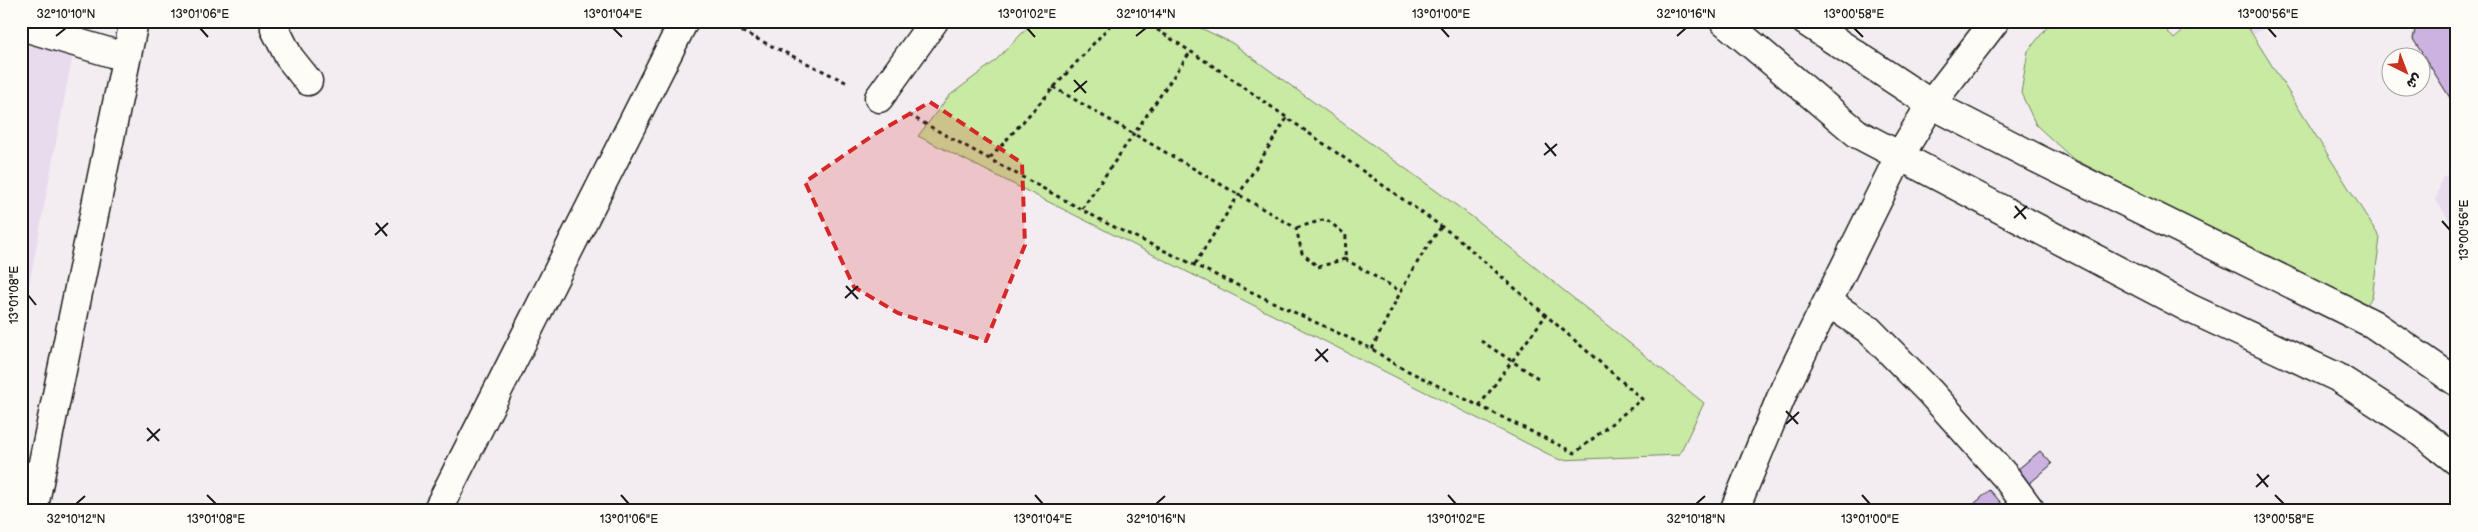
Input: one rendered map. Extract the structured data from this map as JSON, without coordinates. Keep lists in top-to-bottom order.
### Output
{
  "north": "bottom right",
  "coordinates": [
    "32°10'10\"N",
    "13°01'06\"E",
    "13°01'04\"E",
    "13°01'02\"E",
    "32°10'14\"N",
    "13°01'00\"E",
    "32°10'16\"N",
    "13°00'58\"E",
    "13°00'56\"E",
    "13°01'08\"E",
    "32°10'12\"N",
    "32°10'18\"N"
  ]
}
